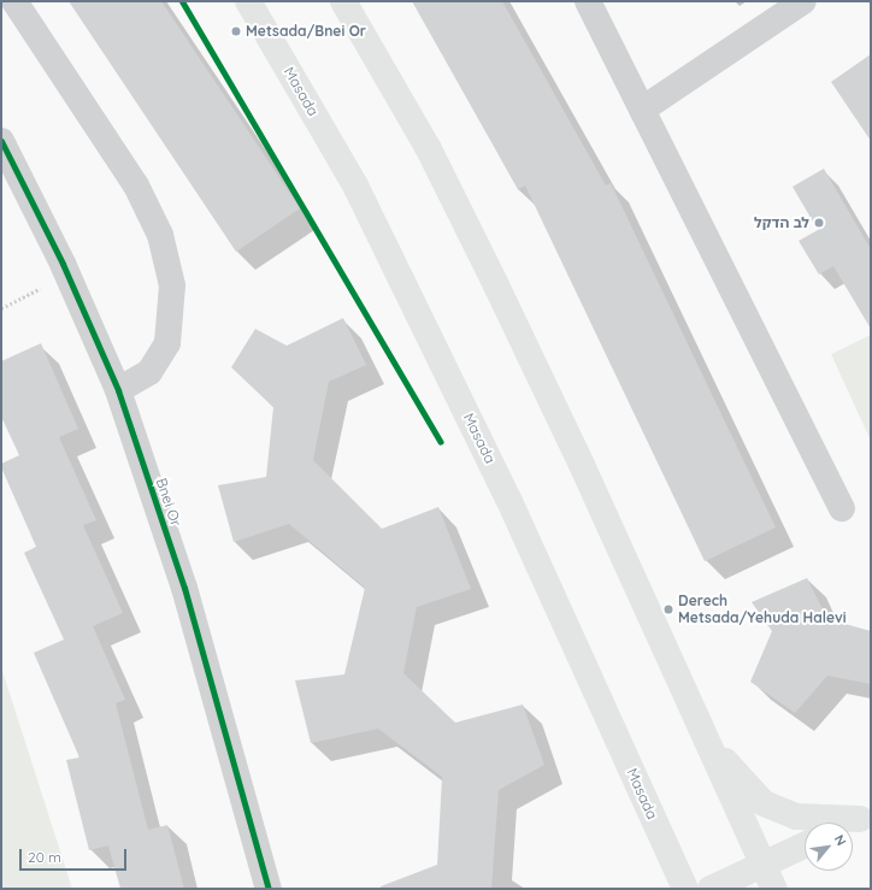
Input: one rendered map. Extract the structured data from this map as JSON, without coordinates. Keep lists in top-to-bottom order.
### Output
{
  "streets": {
    "main road": ["Masada"],
    "street": ["Bnei Or"]
  },
  "places": ["Metsada/Bnei Or", "לב הדקל", "Derech Metsada/Yehuda Halevi"],
  "scale_bar": "20 m",
  "north": "top right"
}
